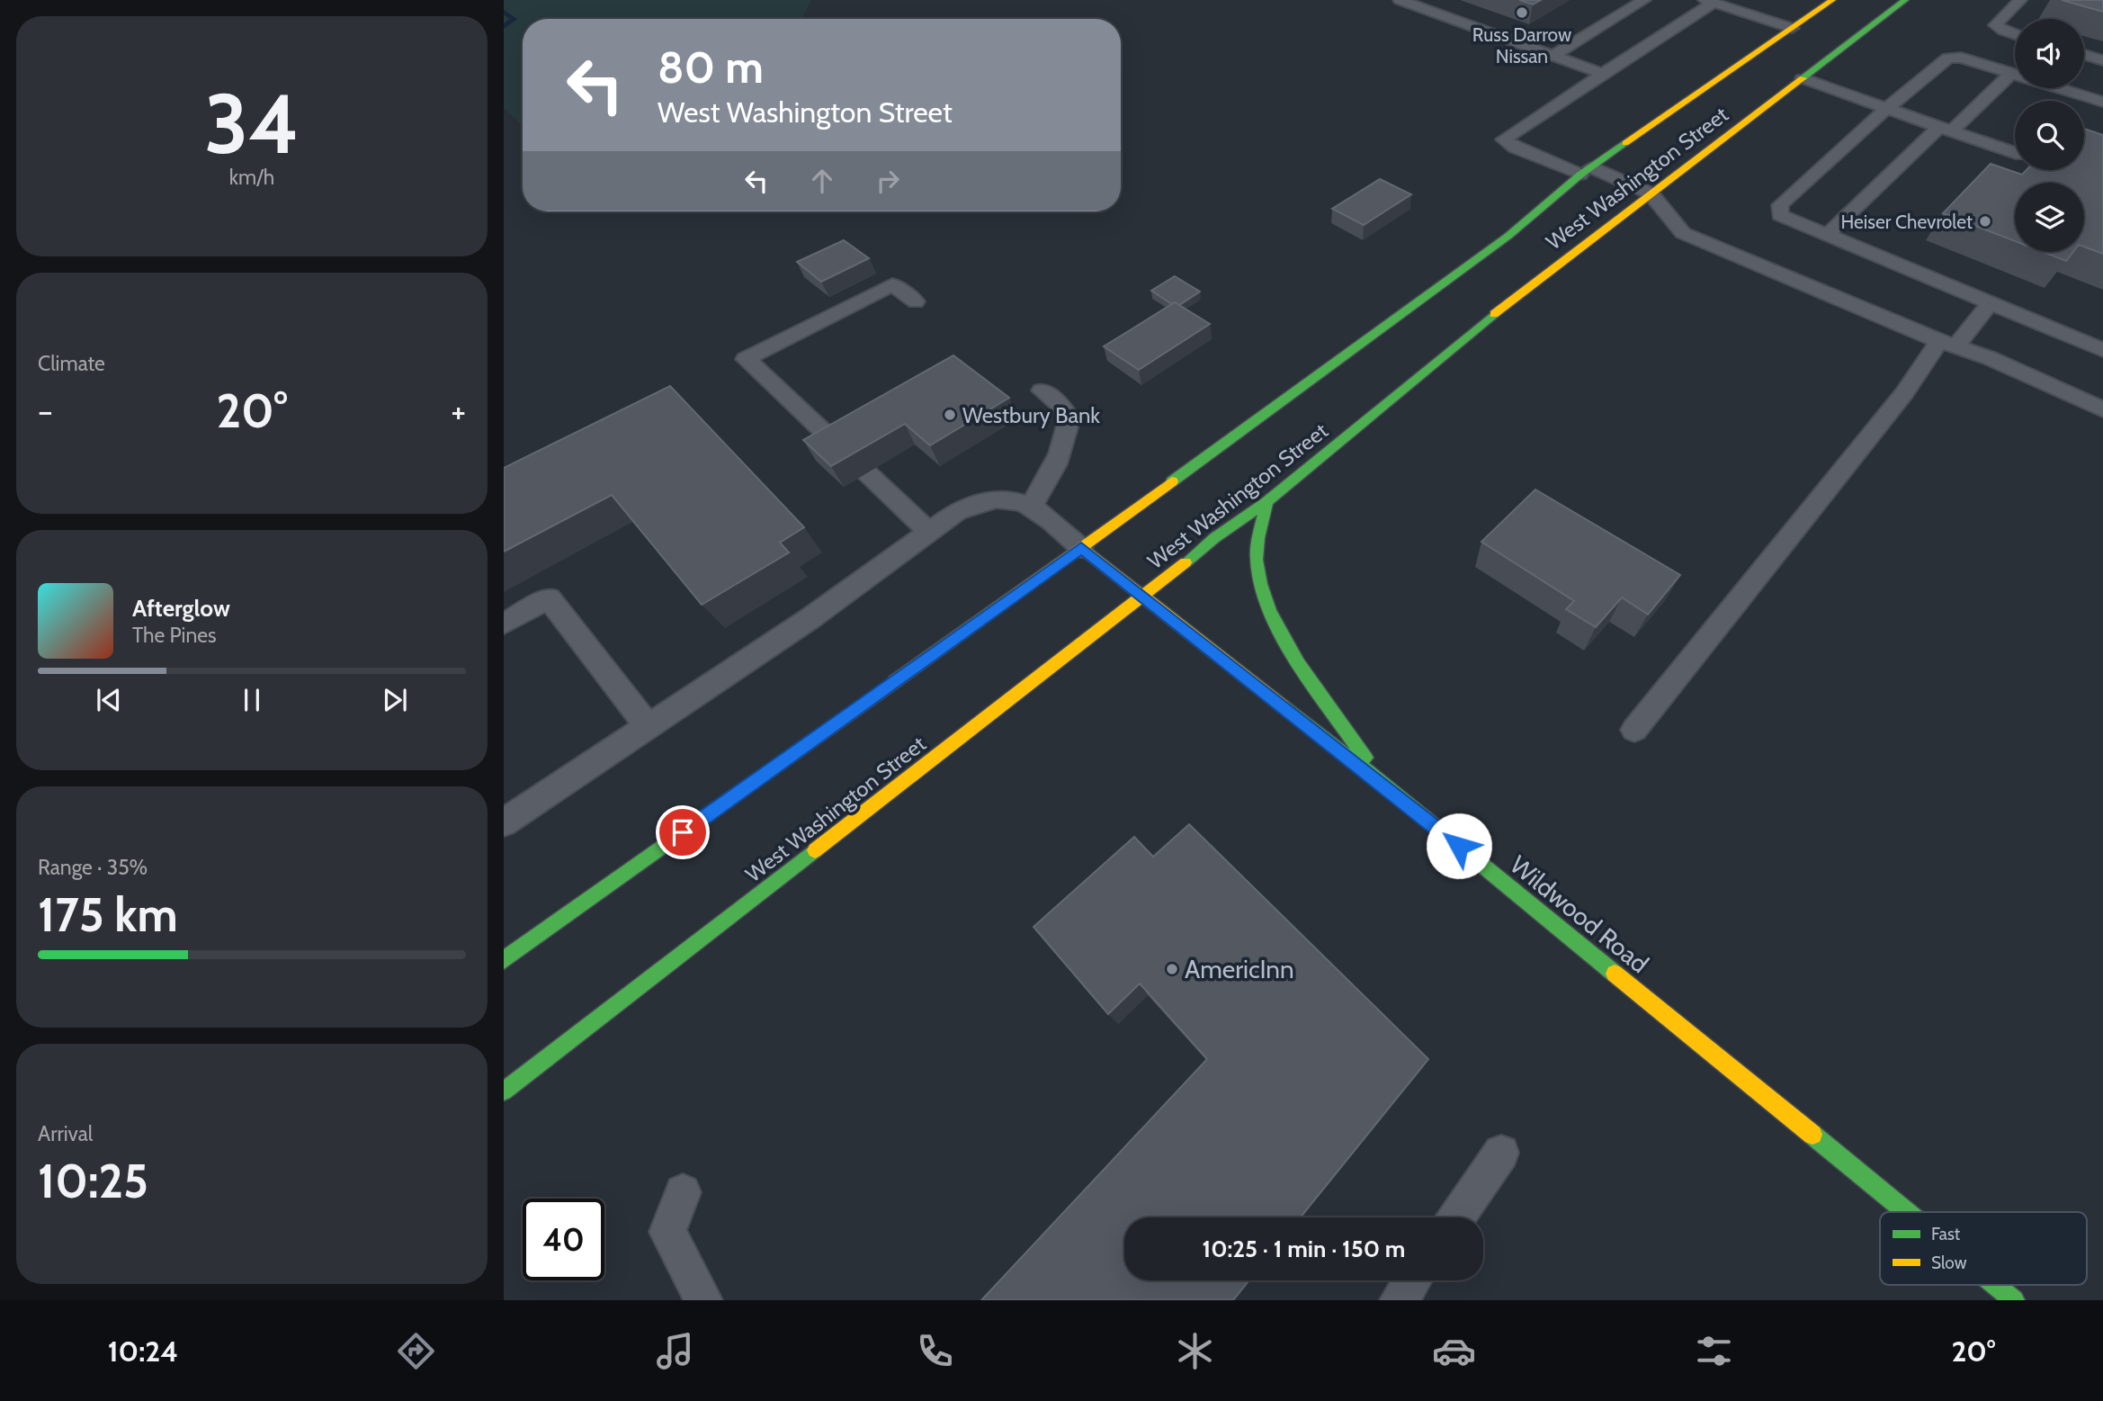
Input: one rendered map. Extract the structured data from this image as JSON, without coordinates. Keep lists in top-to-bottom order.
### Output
{
  "streets": {
    "main road": ["West Washington Street", "Wildwood Road"]
  },
  "crossings": [
    ["West Washington Street", "Wildwood Road"]
  ],
  "places": [
    "Russ Darrow Nissan",
    "Heiser Chevrolet",
    "Westbury Bank",
    "AmericInn"
  ],
  "legend": ["Fast", "Slow"],
  "page": {
    "tile": [
      ["34", "km/h"],
      "Climate",
      ["Range · 35%", "175 km"],
      ["Arrival", "10:25"]
    ],
    "turn": ["80 m", "West Washington Street"],
    "heat": ["−", "20°", "+"],
    "song": ["Afterglow", "The Pines"],
    "limit": "40",
    "trip": "10:25 · 1 min · 150 m",
    "tabs": ["10:24", "20°"]
  }
}
